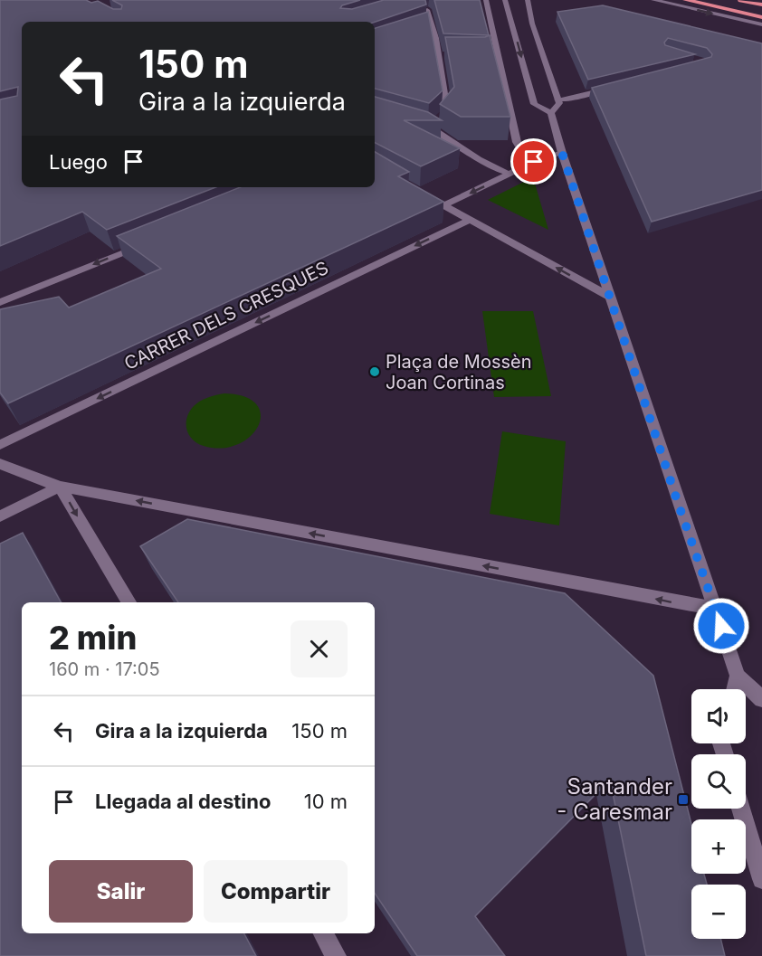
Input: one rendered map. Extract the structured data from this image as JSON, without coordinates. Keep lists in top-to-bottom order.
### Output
{
  "streets": {
    "street": ["CARRER DELS CRESQUES"]
  },
  "one_way": ["CARRER DELS CRESQUES"],
  "places": {
    "other": ["Plaça de Mossèn Joan Cortinas"],
    "transit": ["Santander - Caresmar"]
  },
  "page": {
    "turn": ["150 m", "Gira a la izquierda"],
    "then": "Luego",
    "heading": ["2 min", "160 m · 17:05"],
    "map_buttons": ["+", "−"],
    "list": [
      {
        "name": "Gira a la izquierda",
        "value": "150 m"
      },
      {
        "name": "Llegada al destino",
        "value": "10 m"
      }
    ],
    "buttons": ["Salir", "Compartir"]
  }
}
